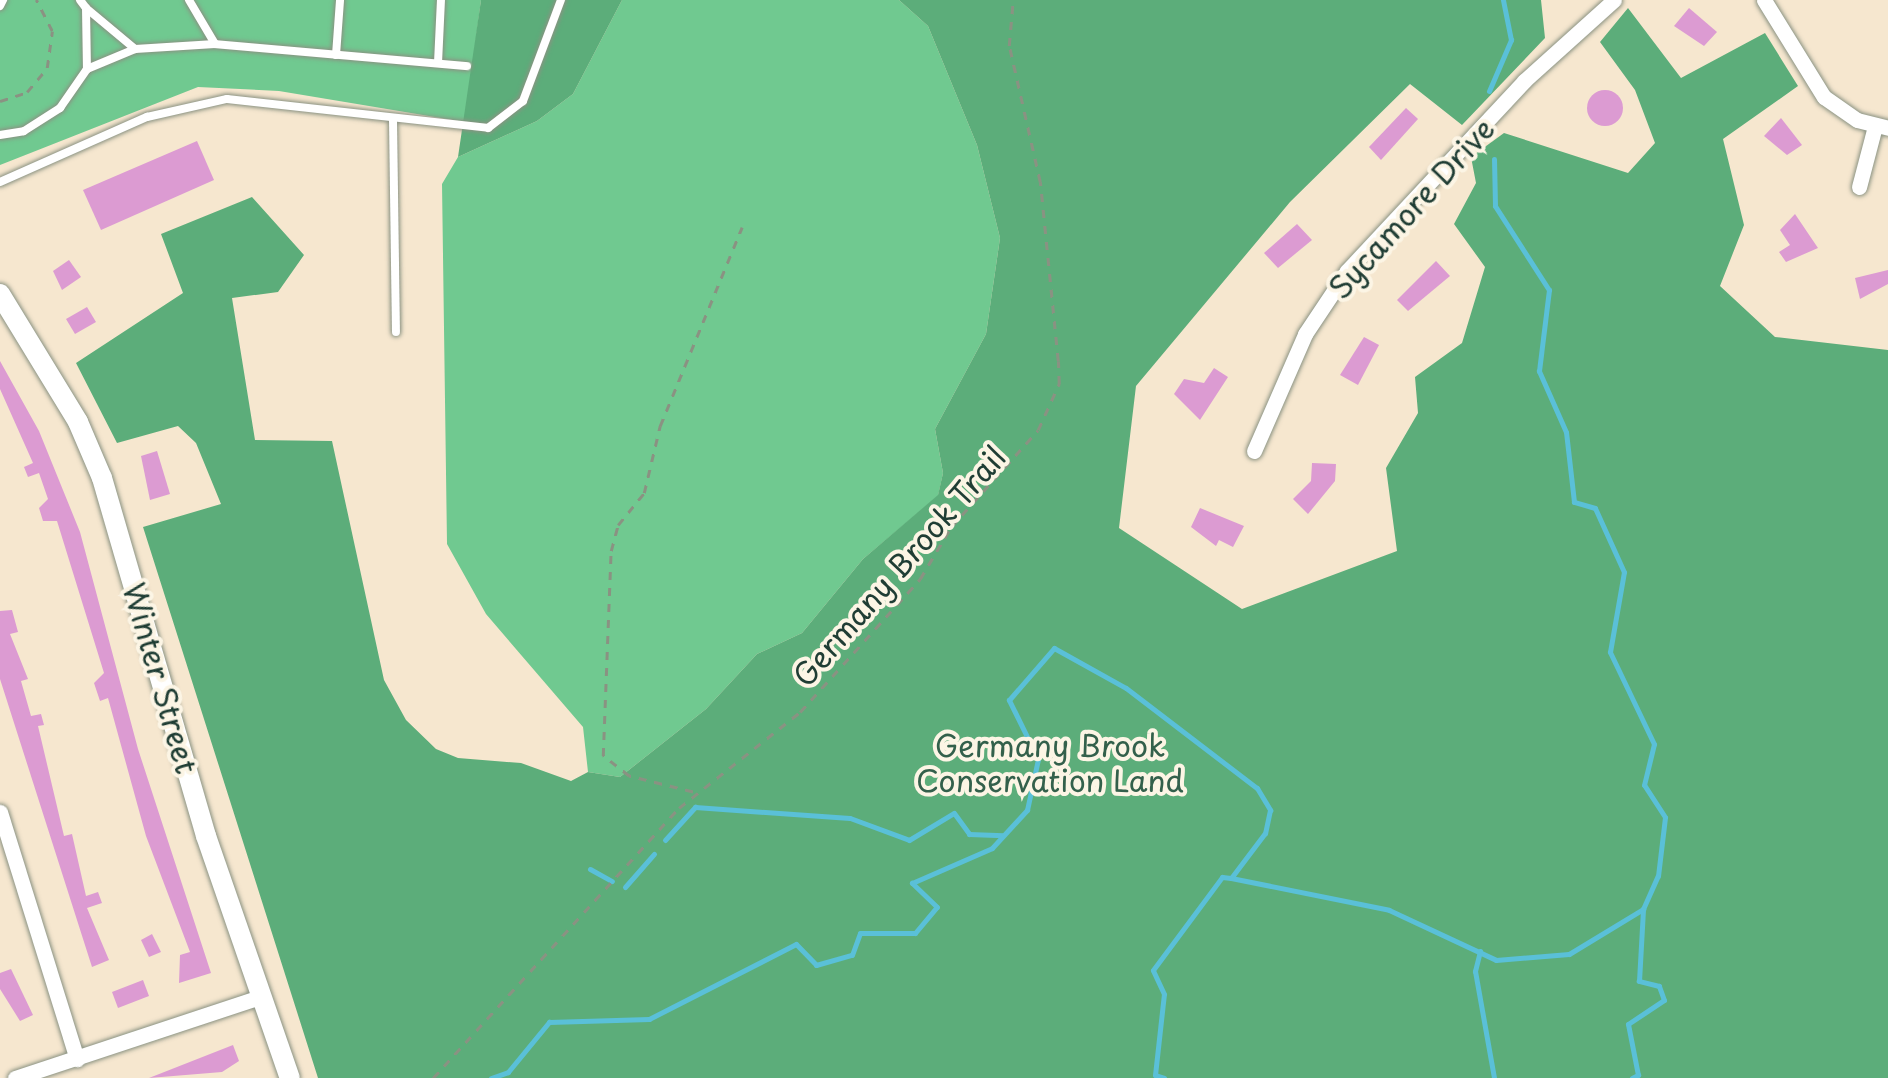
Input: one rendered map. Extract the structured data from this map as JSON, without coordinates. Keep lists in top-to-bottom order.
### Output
{
  "streets": {
    "street": ["Sycamore Drive", "Winter Street"],
    "path": ["Germany Brook Trail"]
  },
  "parks": ["Germany Brook Conservation Land"]
}
